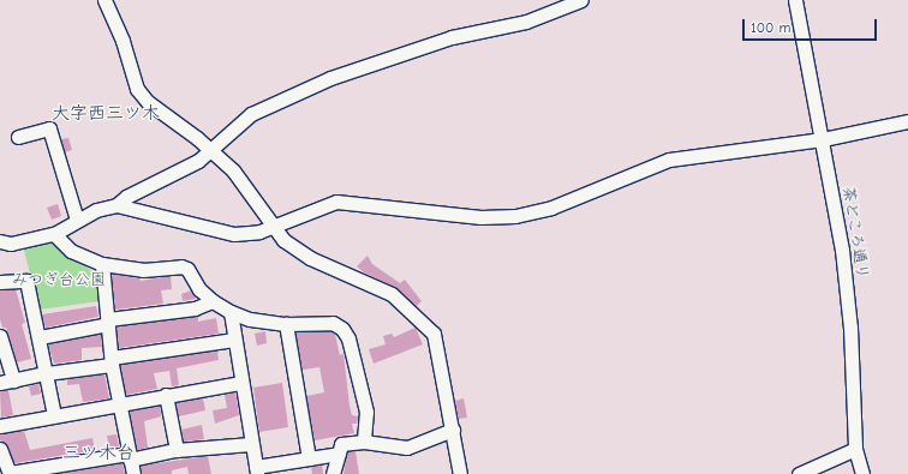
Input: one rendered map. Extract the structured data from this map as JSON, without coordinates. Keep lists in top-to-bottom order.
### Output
{
  "streets": {
    "street": ["茶どころ通り"]
  },
  "districts": ["大字西三ツ木", "三ツ木台"],
  "parks": ["みつぎ台公園"],
  "scale_bar": "100 m"
}
